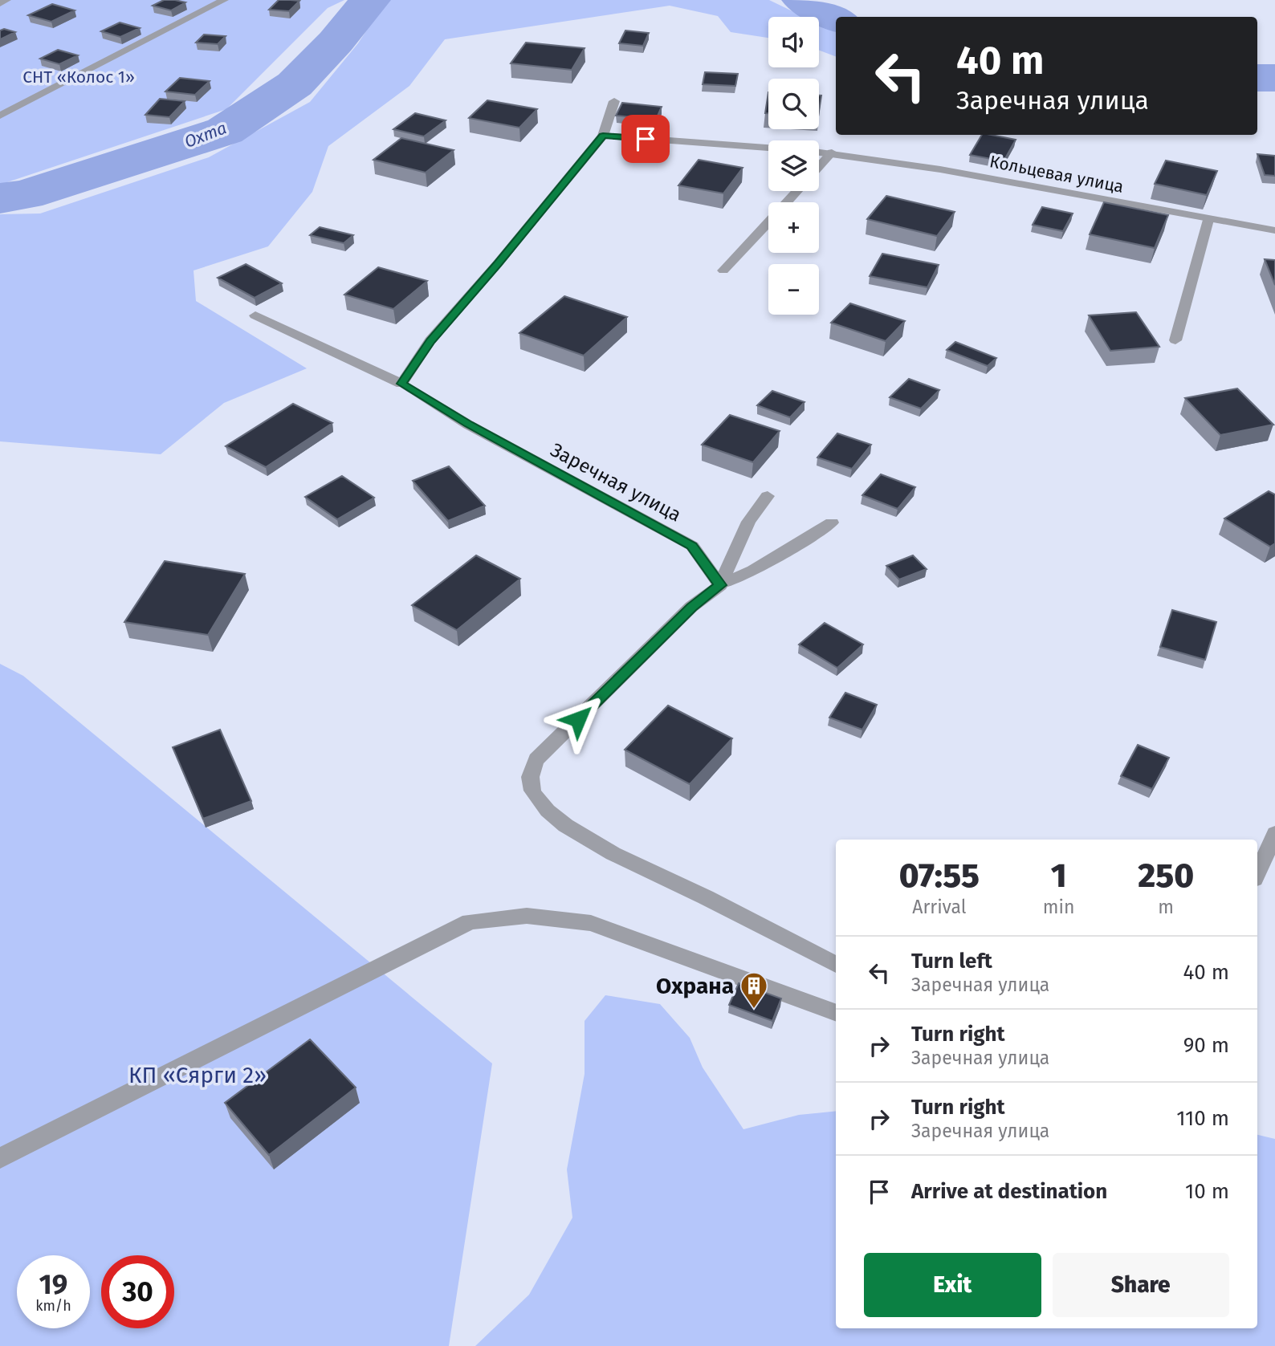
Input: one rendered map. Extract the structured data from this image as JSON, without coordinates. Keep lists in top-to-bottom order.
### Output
{
  "streets": {
    "street": ["Кольцевая улица", "Заречная улица"]
  },
  "water": ["Охта"],
  "parks": ["СНТ «Колос 1»", "КП «Сярги 2»"],
  "places": {
    "building": ["Охрана"]
  },
  "page": {
    "map_buttons": ["+", "−"],
    "turn": ["40 m", "Заречная улица"],
    "eta": [
      "07:55",
      "Arrival",
      "1",
      "min",
      "250",
      "m"
    ],
    "list": [
      {
        "name": "Turn left",
        "note": "Заречная улица",
        "value": "40 m"
      },
      {
        "name": "Turn right",
        "note": "Заречная улица",
        "value": "90 m"
      },
      {
        "name": "Turn right",
        "note": "Заречная улица",
        "value": "110 m"
      },
      {
        "name": "Arrive at destination",
        "value": "10 m"
      }
    ],
    "buttons": ["Exit", "Share"],
    "speed": "19 km/h",
    "limit": "30"
  }
}
